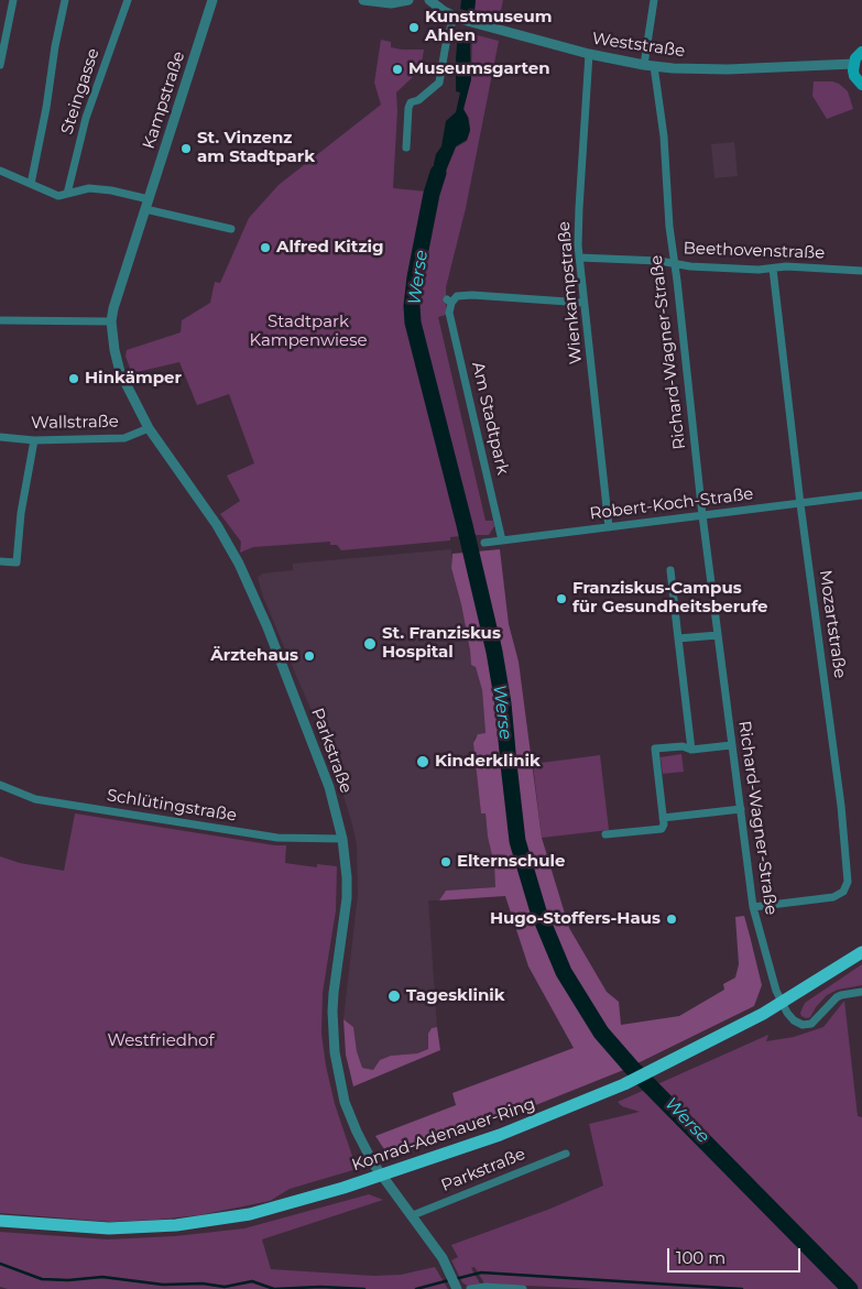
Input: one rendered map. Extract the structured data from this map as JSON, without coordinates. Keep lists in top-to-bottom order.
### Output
{
  "streets": {
    "main road": ["Konrad-Adenauer-Ring"],
    "street": [
      "Weststraße",
      "Steingasse",
      "Kampstraße",
      "Beethovenstraße",
      "Wienkampstraße",
      "Richard-Wagner-Straße",
      "Am Stadtpark",
      "Wallstraße",
      "Robert-Koch-Straße",
      "Mozartstraße",
      "Parkstraße",
      "Schlütingstraße"
    ]
  },
  "crossings": [
    ["Weststraße", "Wienkampstraße"],
    ["Weststraße", "Richard-Wagner-Straße"],
    ["Kampstraße", "Parkstraße"],
    ["Beethovenstraße", "Wienkampstraße"],
    ["Beethovenstraße", "Richard-Wagner-Straße"],
    ["Beethovenstraße", "Mozartstraße"],
    ["Wienkampstraße", "Am Stadtpark"],
    ["Wienkampstraße", "Robert-Koch-Straße"],
    ["Richard-Wagner-Straße", "Robert-Koch-Straße"],
    ["Richard-Wagner-Straße", "Mozartstraße"],
    ["Richard-Wagner-Straße", "Konrad-Adenauer-Ring"],
    ["Am Stadtpark", "Robert-Koch-Straße"],
    ["Wallstraße", "Parkstraße"],
    ["Robert-Koch-Straße", "Mozartstraße"],
    ["Parkstraße", "Schlütingstraße"],
    ["Parkstraße", "Konrad-Adenauer-Ring"]
  ],
  "water": ["Werse"],
  "parks": ["Stadtpark Kampenwiese", "Westfriedhof"],
  "places": [
    "Kunstmuseum Ahlen",
    "Museumsgarten",
    "St. Vinzenz am Stadtpark",
    "Alfred Kitzig",
    "Hinkämper",
    "Franziskus-Campus für Gesundheitsberufe",
    "St. Franziskus Hospital",
    "Ärztehaus",
    "Kinderklinik",
    "Elternschule",
    "Hugo-Stoffers-Haus",
    "Tagesklinik"
  ],
  "scale_bar": "100 m"
}
